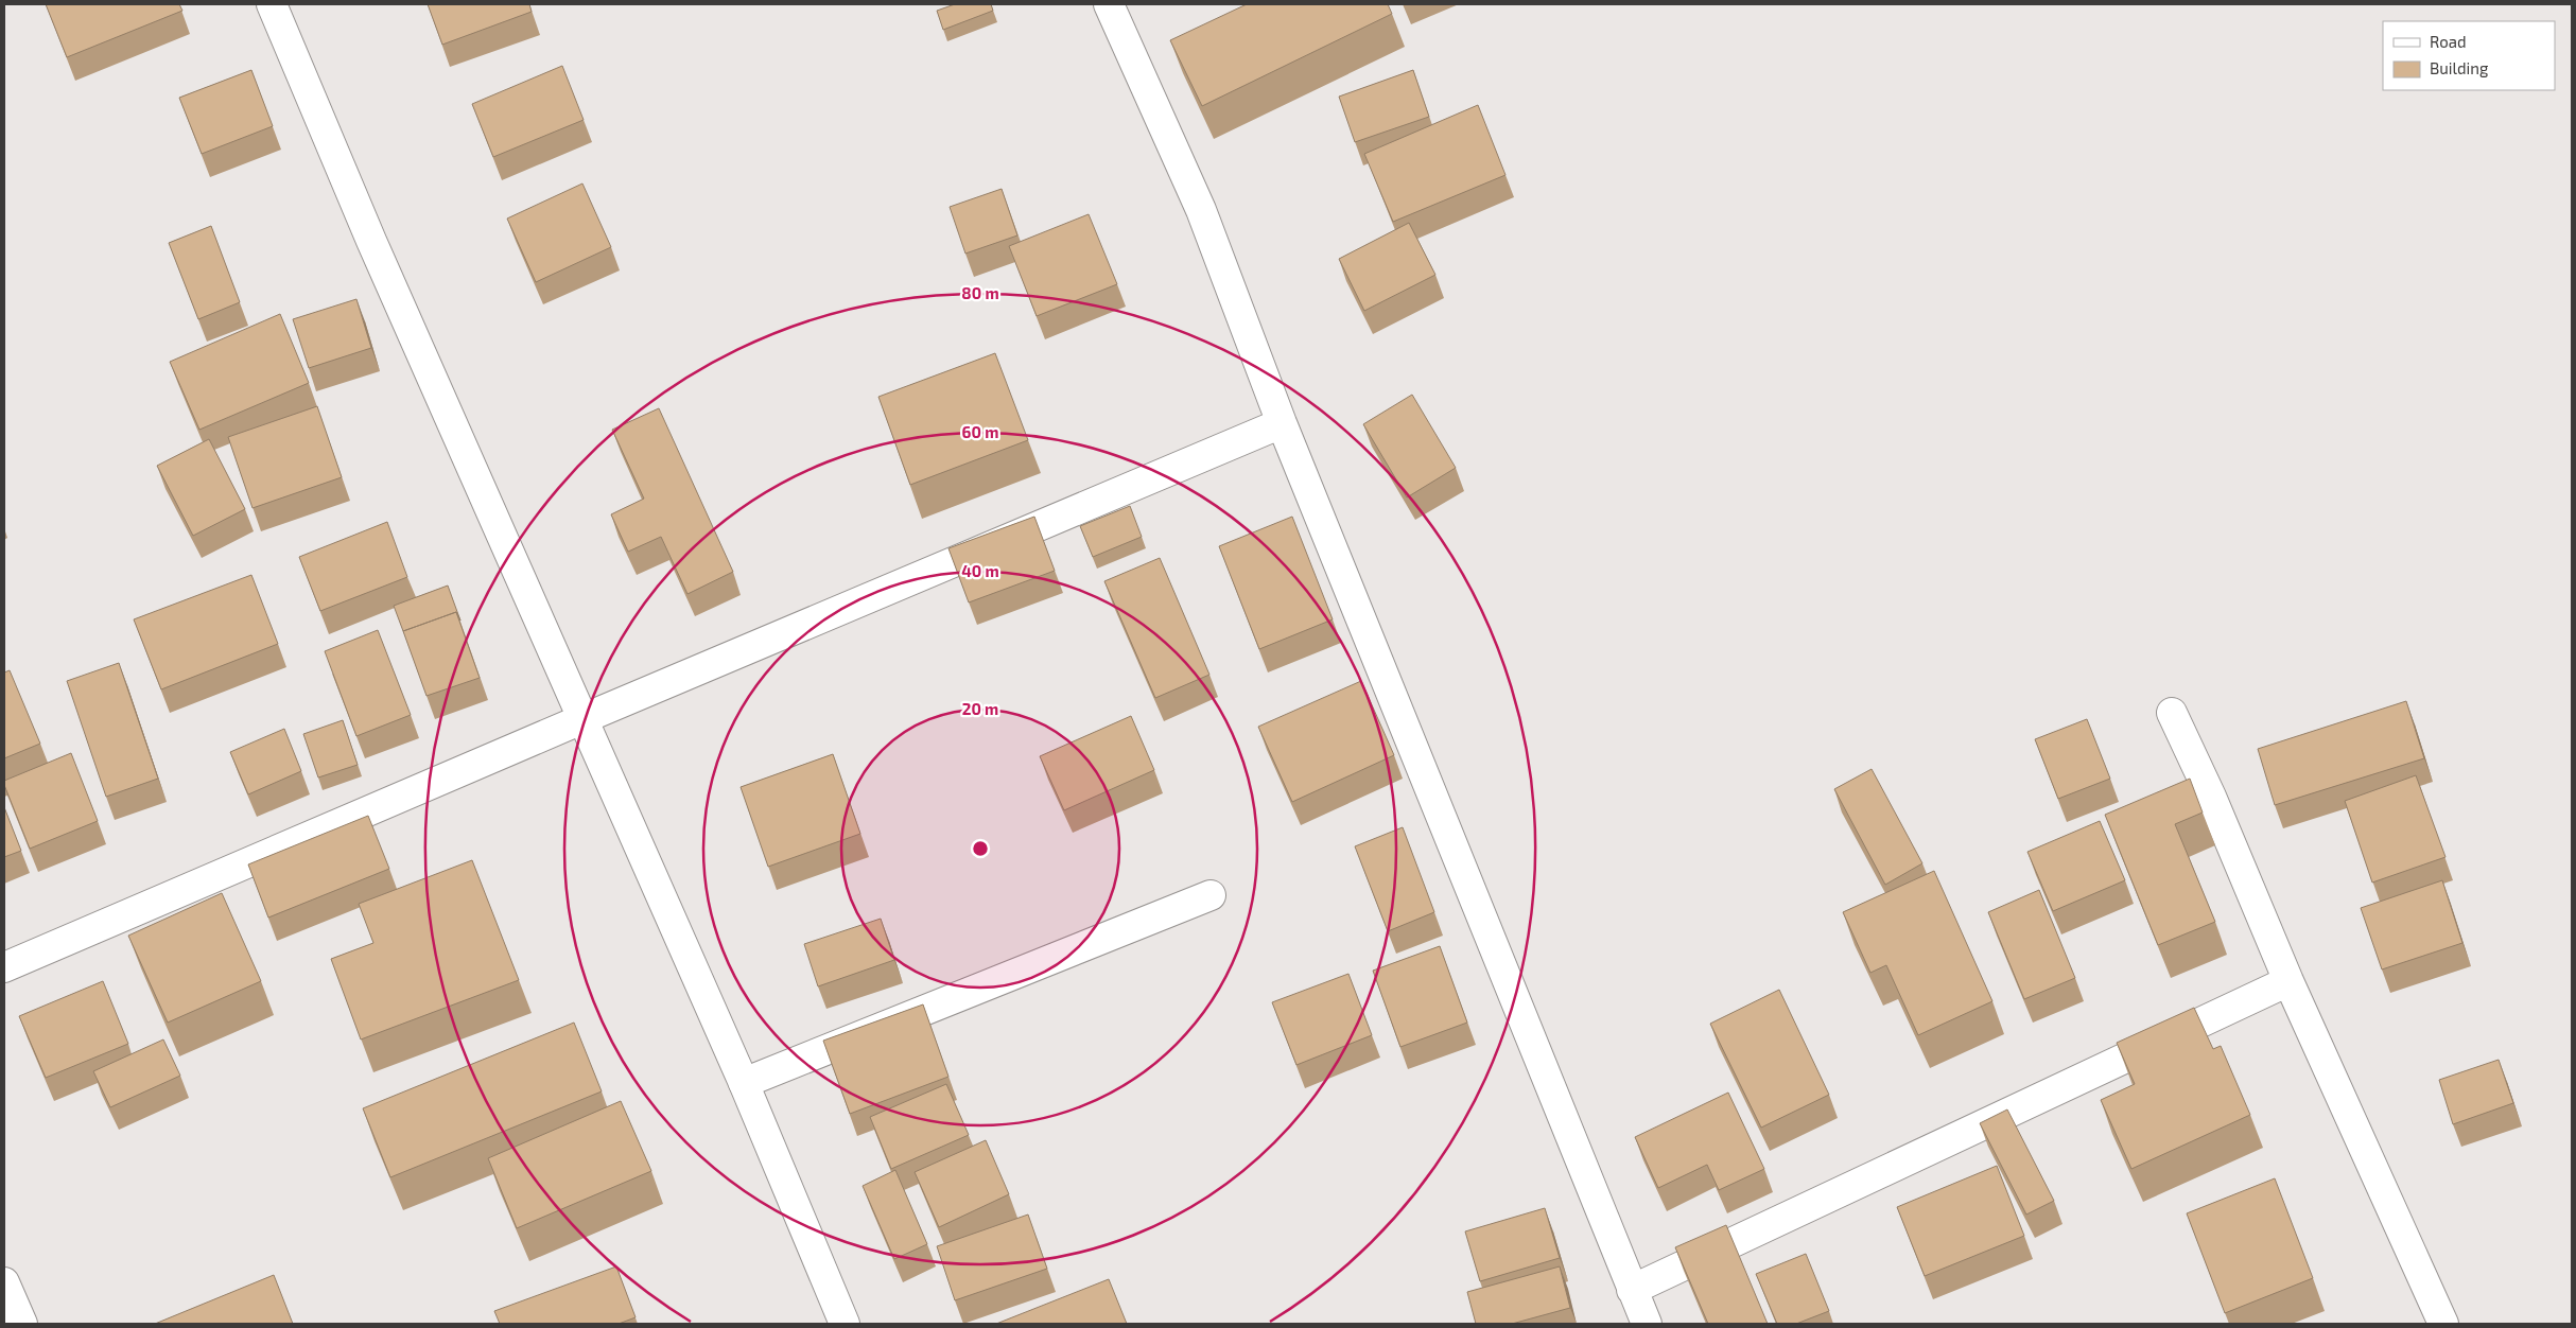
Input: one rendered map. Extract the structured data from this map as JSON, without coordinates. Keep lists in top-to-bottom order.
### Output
{
  "legend": ["Road", "Building"],
  "rings": [
    "80 m",
    "60 m",
    "40 m",
    "20 m"
  ]
}
